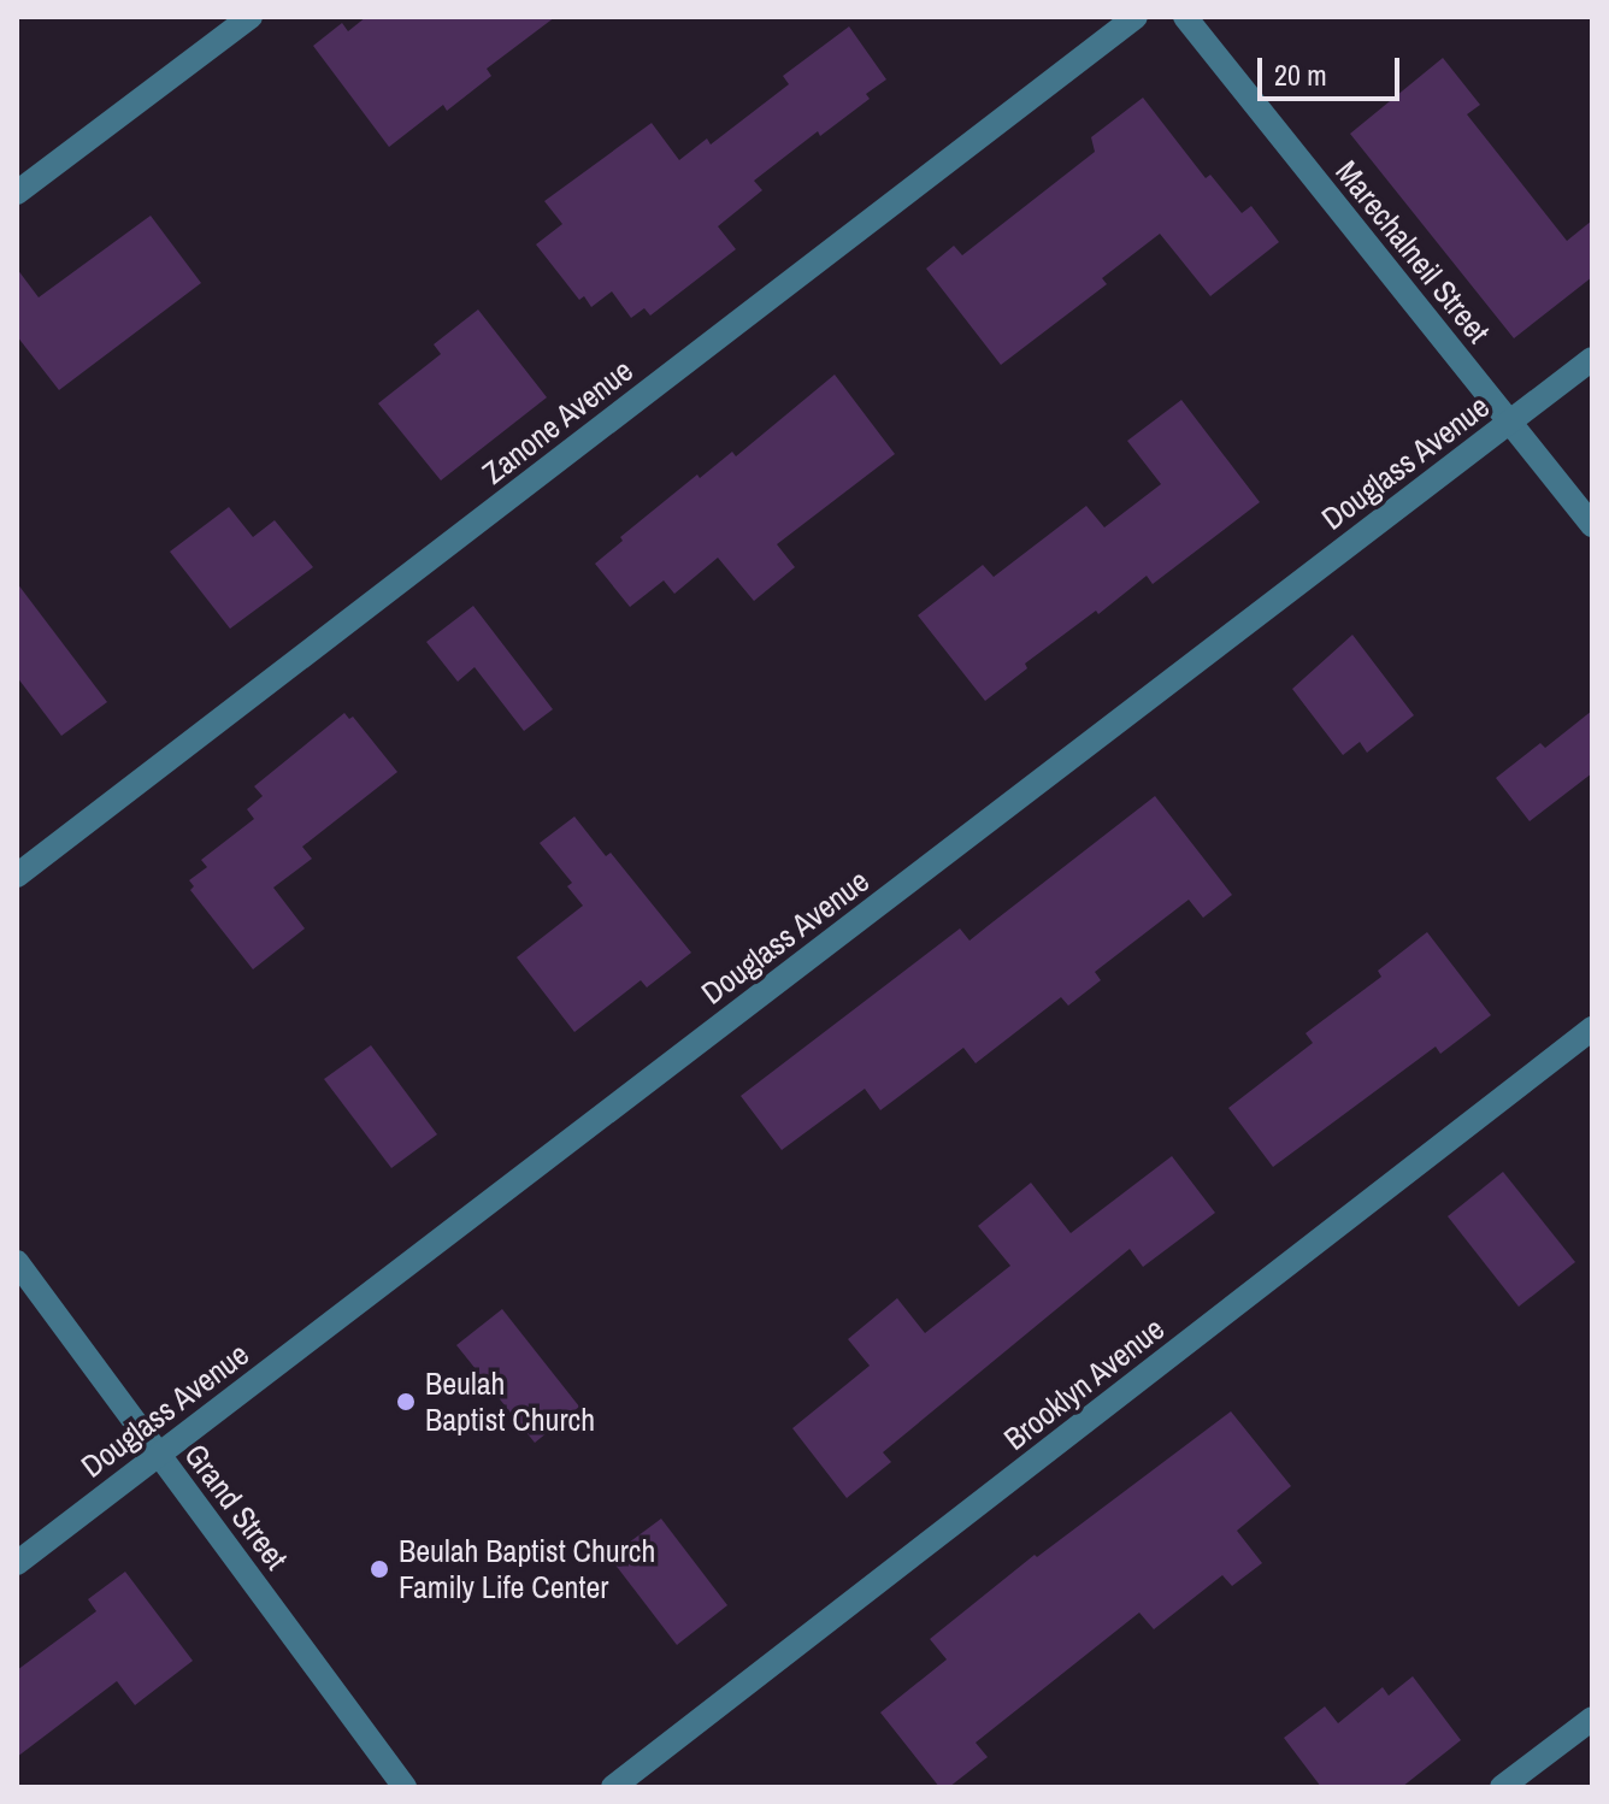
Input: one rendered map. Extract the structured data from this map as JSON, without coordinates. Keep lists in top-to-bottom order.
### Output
{
  "streets": {
    "street": [
      "Marechalneil Street",
      "Zanone Avenue",
      "Douglass Avenue",
      "Brooklyn Avenue",
      "Grand Street"
    ]
  },
  "crossings": [
    ["Marechalneil Street", "Douglass Avenue"],
    ["Douglass Avenue", "Grand Street"]
  ],
  "places": ["Beulah Baptist Church", "Beulah Baptist Church Family Life Center"],
  "scale_bar": "20 m"
}
